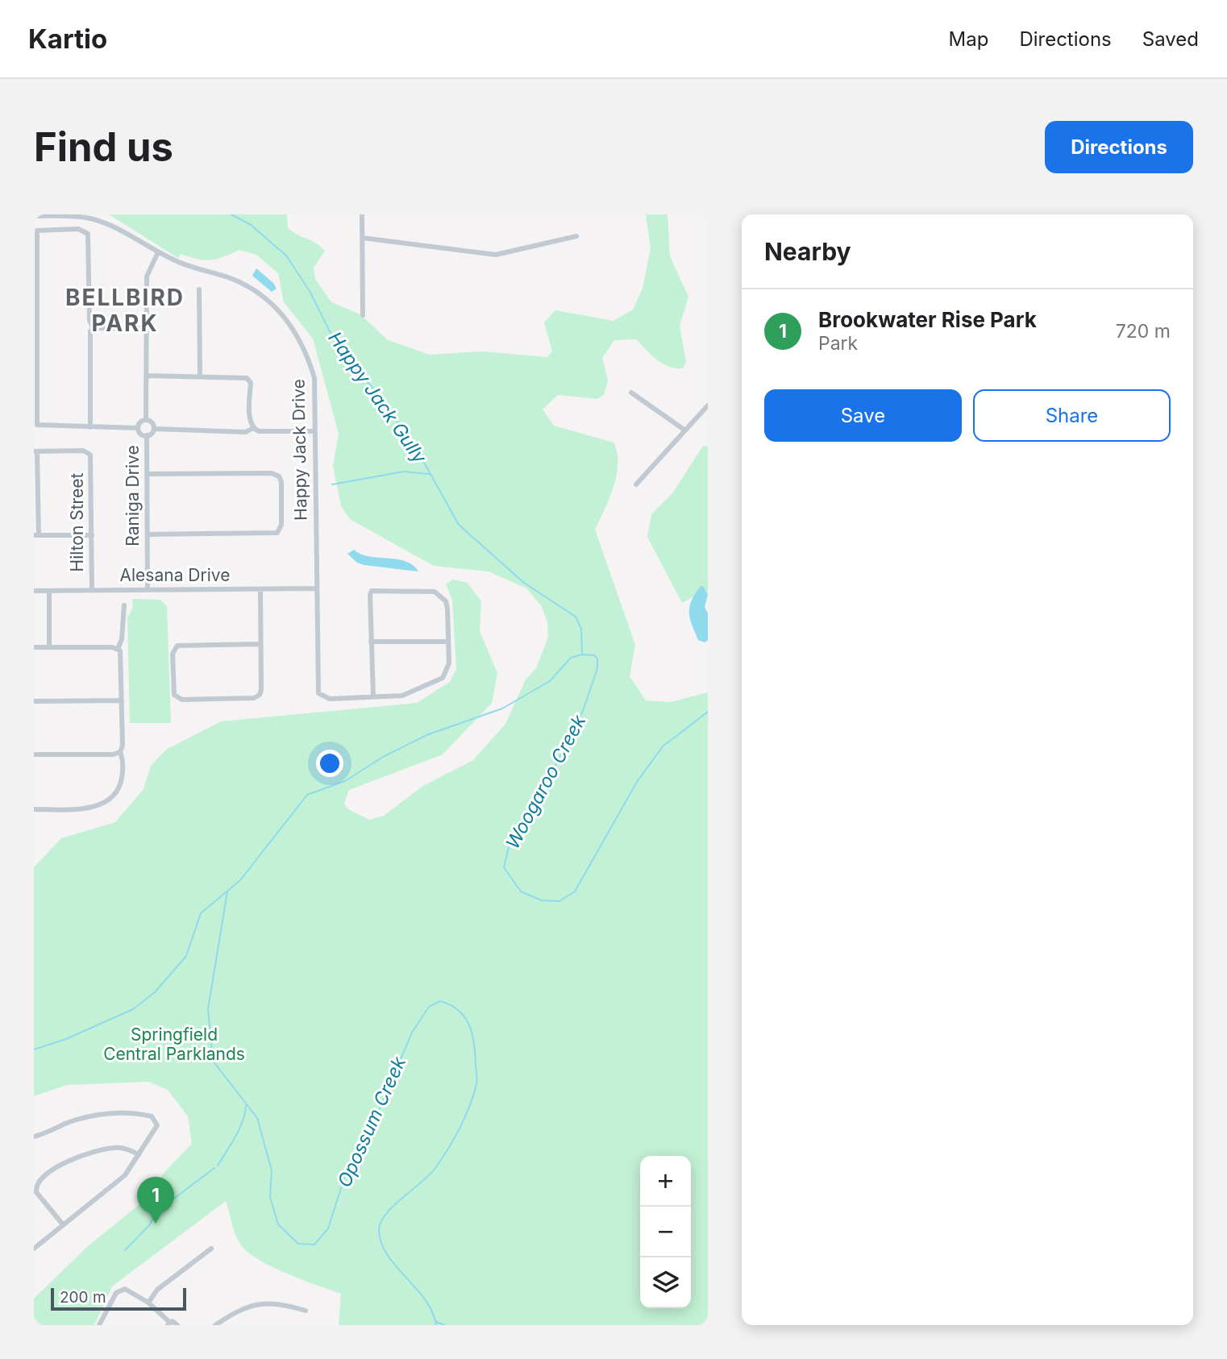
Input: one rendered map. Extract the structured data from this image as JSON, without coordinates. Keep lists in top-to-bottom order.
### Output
{
  "streets": {
    "street": [
      "Happy Jack Drive",
      "Raniga Drive",
      "Hilton Street",
      "Alesana Drive"
    ]
  },
  "crossings": [
    ["Happy Jack Drive", "Alesana Drive"],
    ["Raniga Drive", "Alesana Drive"],
    ["Hilton Street", "Alesana Drive"]
  ],
  "districts": ["BELLBIRD PARK"],
  "water": ["Happy Jack Gully", "Woogaroo Creek", "Opossum Creek"],
  "parks": ["Springfield Central Parklands"],
  "scale_bar": "200 m",
  "page": {
    "header": "Kartio",
    "nav": ["Map", "Directions", "Saved"],
    "buttons": [
      "Directions",
      ["Save", "Share"]
    ],
    "title": "Find us",
    "heading": "Nearby",
    "list": [
      {
        "mark": "1",
        "name": "Brookwater Rise Park",
        "note": "Park",
        "value": "720 m"
      }
    ],
    "map_buttons": ["+", "−"],
    "pins": "1",
    "scale": "200 m"
  }
}
